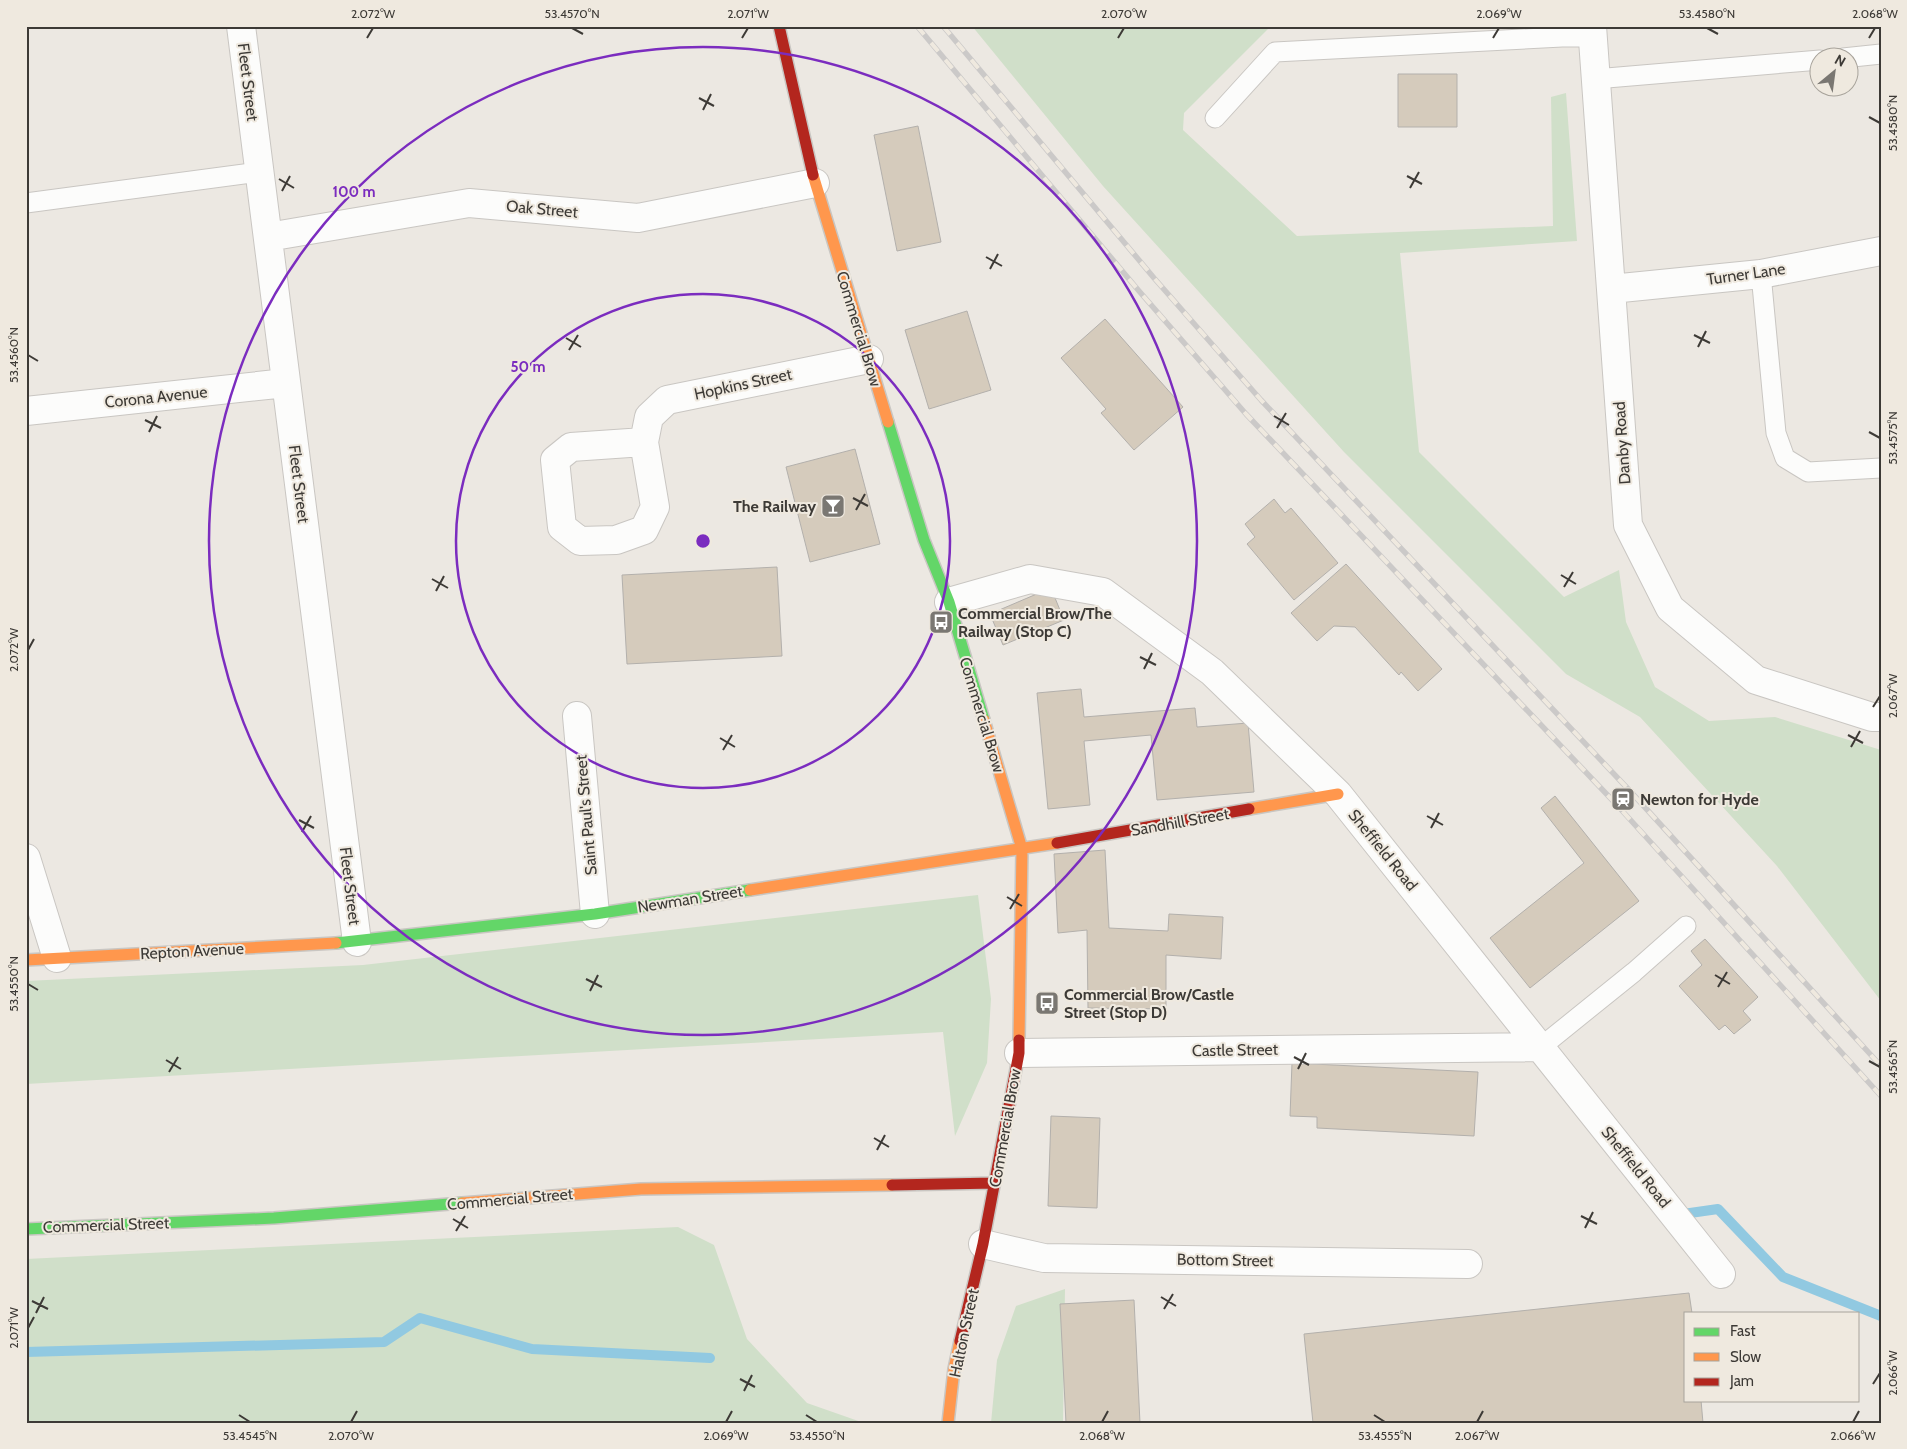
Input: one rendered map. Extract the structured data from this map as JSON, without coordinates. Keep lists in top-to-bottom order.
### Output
{
  "streets": {
    "street": [
      "Fleet Street",
      "Oak Street",
      "Turner Lane",
      "Commercial Brow",
      "Hopkins Street",
      "Corona Avenue",
      "Danby Road",
      "Saint Paul's Street",
      "Sandhill Street",
      "Sheffield Road",
      "Newman Street",
      "Repton Avenue",
      "Castle Street",
      "Commercial Street",
      "Bottom Street",
      "Halton Street"
    ]
  },
  "crossings": [
    ["Fleet Street", "Oak Street"],
    ["Fleet Street", "Corona Avenue"],
    ["Fleet Street", "Newman Street"],
    ["Fleet Street", "Repton Avenue"],
    ["Oak Street", "Commercial Brow"],
    ["Turner Lane", "Danby Road"],
    ["Commercial Brow", "Hopkins Street"],
    ["Commercial Brow", "Sandhill Street"],
    ["Commercial Brow", "Sheffield Road"],
    ["Commercial Brow", "Newman Street"],
    ["Commercial Brow", "Castle Street"],
    ["Commercial Brow", "Commercial Street"],
    ["Commercial Brow", "Bottom Street"],
    ["Commercial Brow", "Halton Street"],
    ["Saint Paul's Street", "Newman Street"],
    ["Sandhill Street", "Sheffield Road"],
    ["Sandhill Street", "Newman Street"],
    ["Sheffield Road", "Castle Street"],
    ["Newman Street", "Repton Avenue"],
    ["Bottom Street", "Halton Street"]
  ],
  "places": {
    "bar": ["The Railway"],
    "bus stop": ["Commercial Brow/The Railway (Stop C)", "Commercial Brow/Castle Street (Stop D)"],
    "station": ["Newton for Hyde"]
  },
  "legend": ["Fast", "Slow", "Jam"],
  "north": "top right",
  "coordinates": [
    "2.072°W",
    "53.4570°N",
    "2.071°W",
    "2.070°W",
    "2.069°W",
    "53.4580°N",
    "2.068°W",
    "53.4560°N",
    "53.4575°N",
    "2.067°W",
    "53.4550°N",
    "53.4565°N",
    "2.066°W",
    "53.4545°N",
    "53.4555°N"
  ],
  "rings": ["100 m", "50 m"]
}
